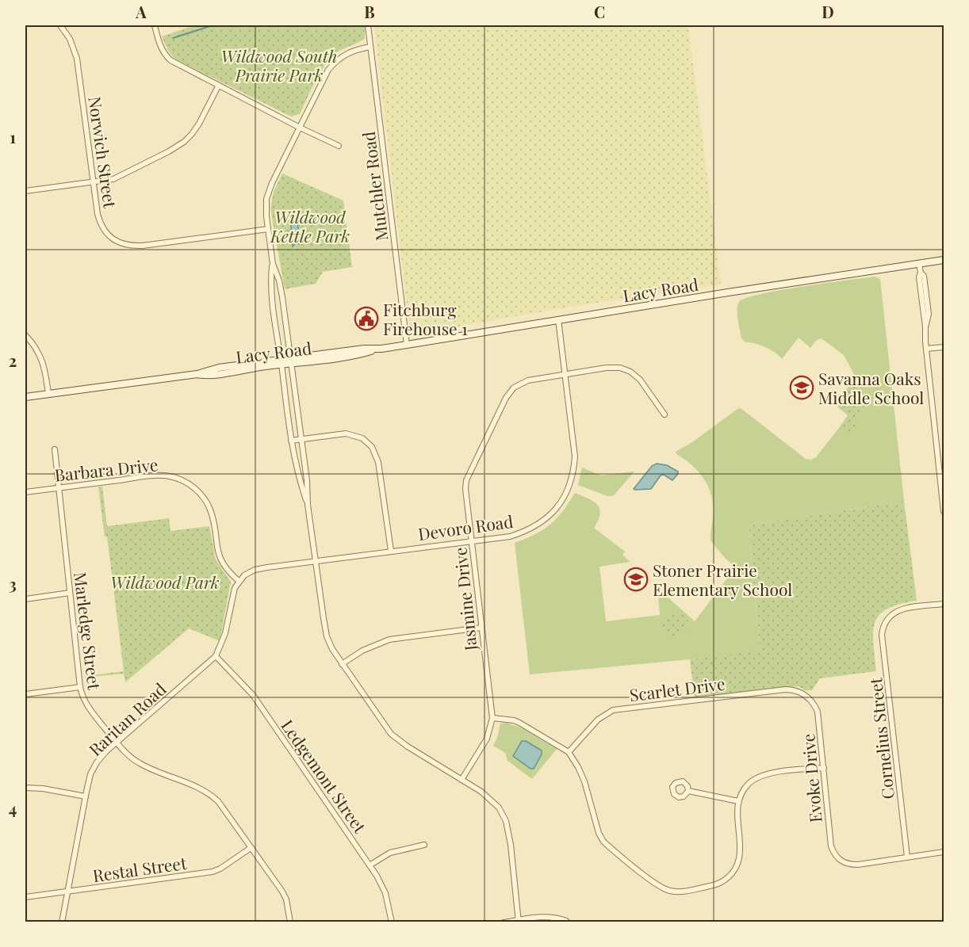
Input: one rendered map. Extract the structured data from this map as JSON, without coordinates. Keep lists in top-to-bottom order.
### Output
{
  "streets": {
    "street": [
      "Norwich Street",
      "Mutchler Road",
      "Lacy Road",
      "Barbara Drive",
      "Devoro Road",
      "Jasmine Drive",
      "Marledge Street",
      "Scarlet Drive",
      "Raritan Road",
      "Cornelius Street",
      "Ledgemont Street",
      "Evoke Drive",
      "Restal Street"
    ]
  },
  "crossings": [
    ["Mutchler Road", "Lacy Road"],
    ["Lacy Road", "Devoro Road"],
    ["Barbara Drive", "Devoro Road"],
    ["Barbara Drive", "Marledge Street"],
    ["Barbara Drive", "Raritan Road"],
    ["Devoro Road", "Jasmine Drive"],
    ["Devoro Road", "Raritan Road"],
    ["Marledge Street", "Raritan Road"],
    ["Marledge Street", "Restal Street"],
    ["Scarlet Drive", "Evoke Drive"],
    ["Raritan Road", "Ledgemont Street"],
    ["Raritan Road", "Restal Street"],
    ["Cornelius Street", "Evoke Drive"]
  ],
  "parks": ["Wildwood South Prairie Park", "Wildwood Kettle Park", "Wildwood Park"],
  "places": {
    "public building": ["Fitchburg Firehouse 1"],
    "school or university": ["Savanna Oaks Middle School", "Stoner Prairie Elementary School"]
  },
  "grid": {
    "columns": [
      "A",
      "B",
      "C",
      "D"
    ],
    "rows": [
      "1",
      "2",
      "3",
      "4"
    ]
  }
}
